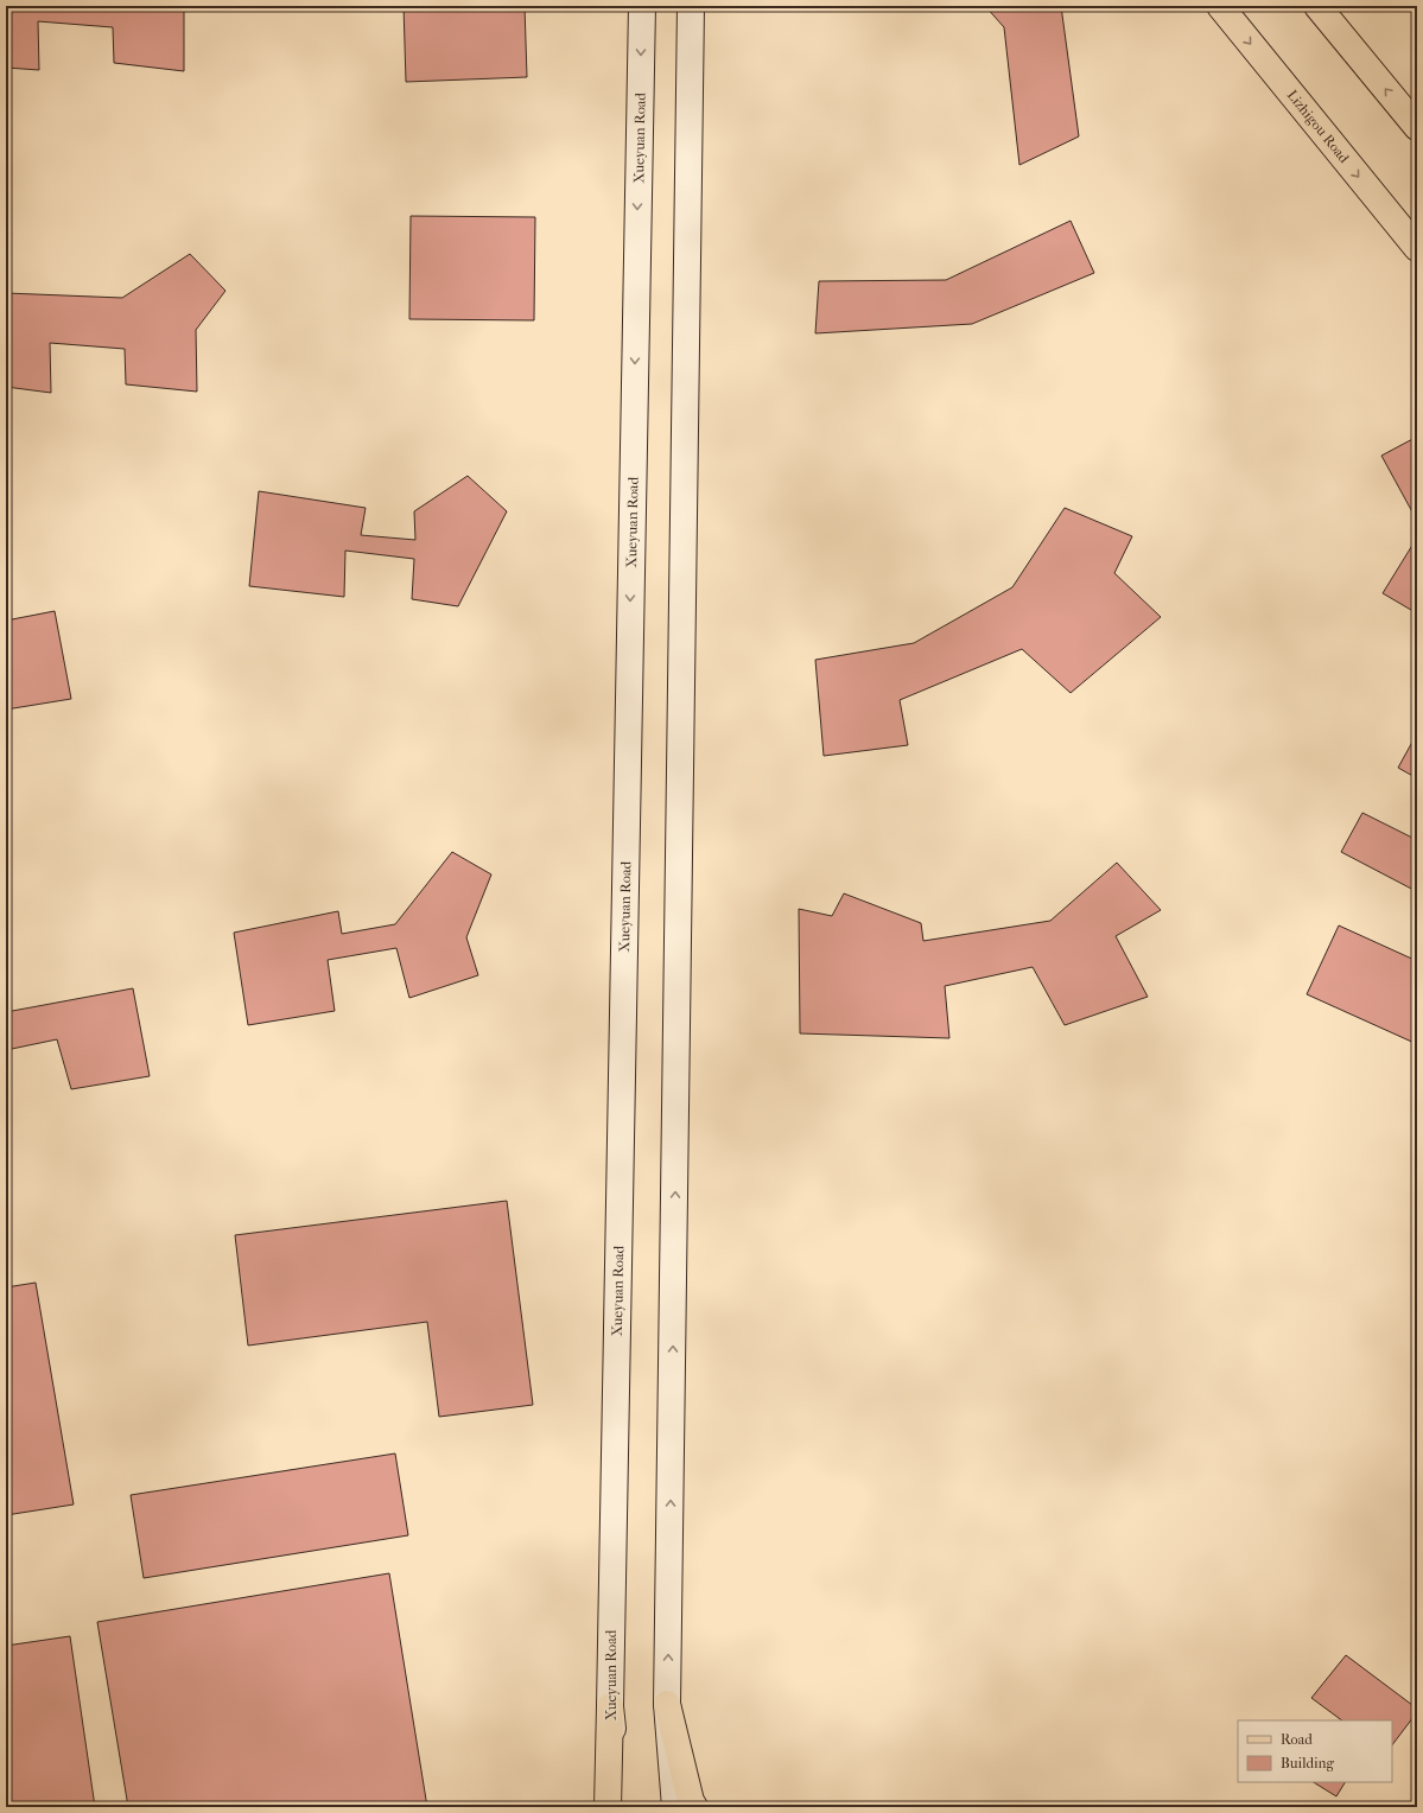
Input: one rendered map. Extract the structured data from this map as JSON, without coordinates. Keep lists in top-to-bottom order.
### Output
{
  "streets": {
    "main road": ["Lizhigou Road", "Xueyuan Road"]
  },
  "legend": ["Road", "Building"]
}
